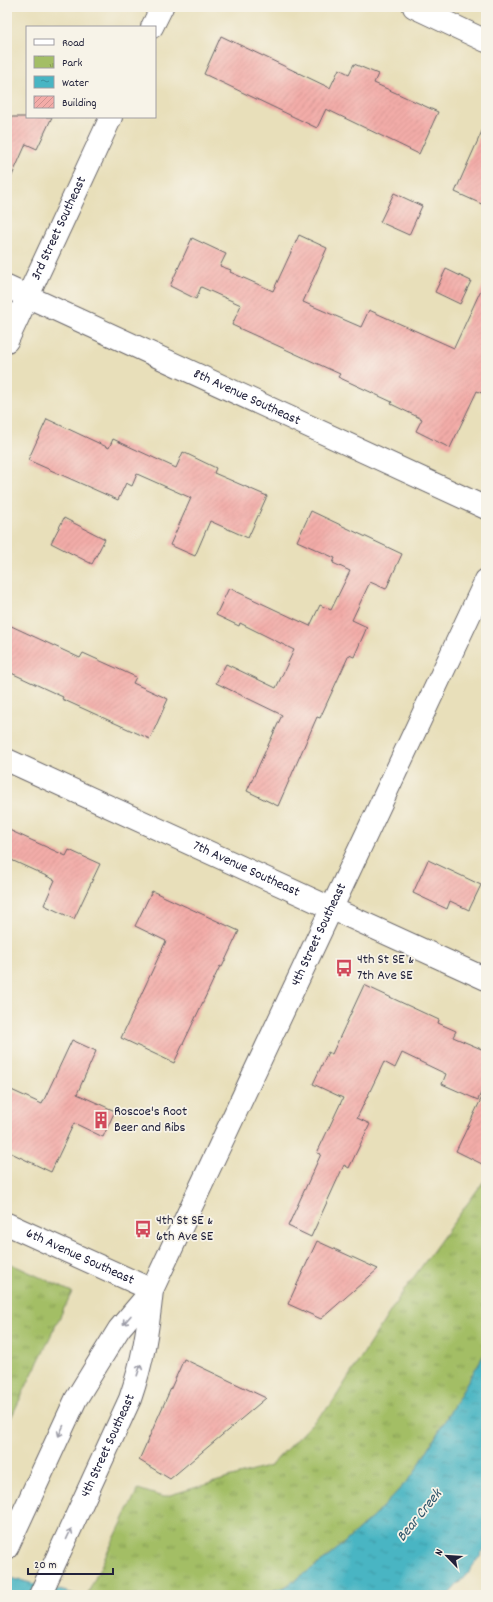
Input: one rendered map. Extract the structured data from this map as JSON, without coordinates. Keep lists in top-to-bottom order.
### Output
{
  "streets": {
    "street": [
      "3rd Street Southeast",
      "8th Avenue Southeast",
      "7th Avenue Southeast",
      "4th Street Southeast",
      "6th Avenue Southeast"
    ]
  },
  "crossings": [
    ["3rd Street Southeast", "8th Avenue Southeast"],
    ["7th Avenue Southeast", "4th Street Southeast"],
    ["4th Street Southeast", "6th Avenue Southeast"]
  ],
  "water": ["Bear Creek"],
  "places": {
    "bus stop": ["4th St SE & 7th Ave SE", "4th St SE & 6th Ave SE"],
    "building": ["Roscoe's Root Beer and Ribs"]
  },
  "legend": [
    "Road",
    "Park",
    "Water",
    "Building"
  ],
  "scale_bar": "20 m",
  "north": "top left"
}
